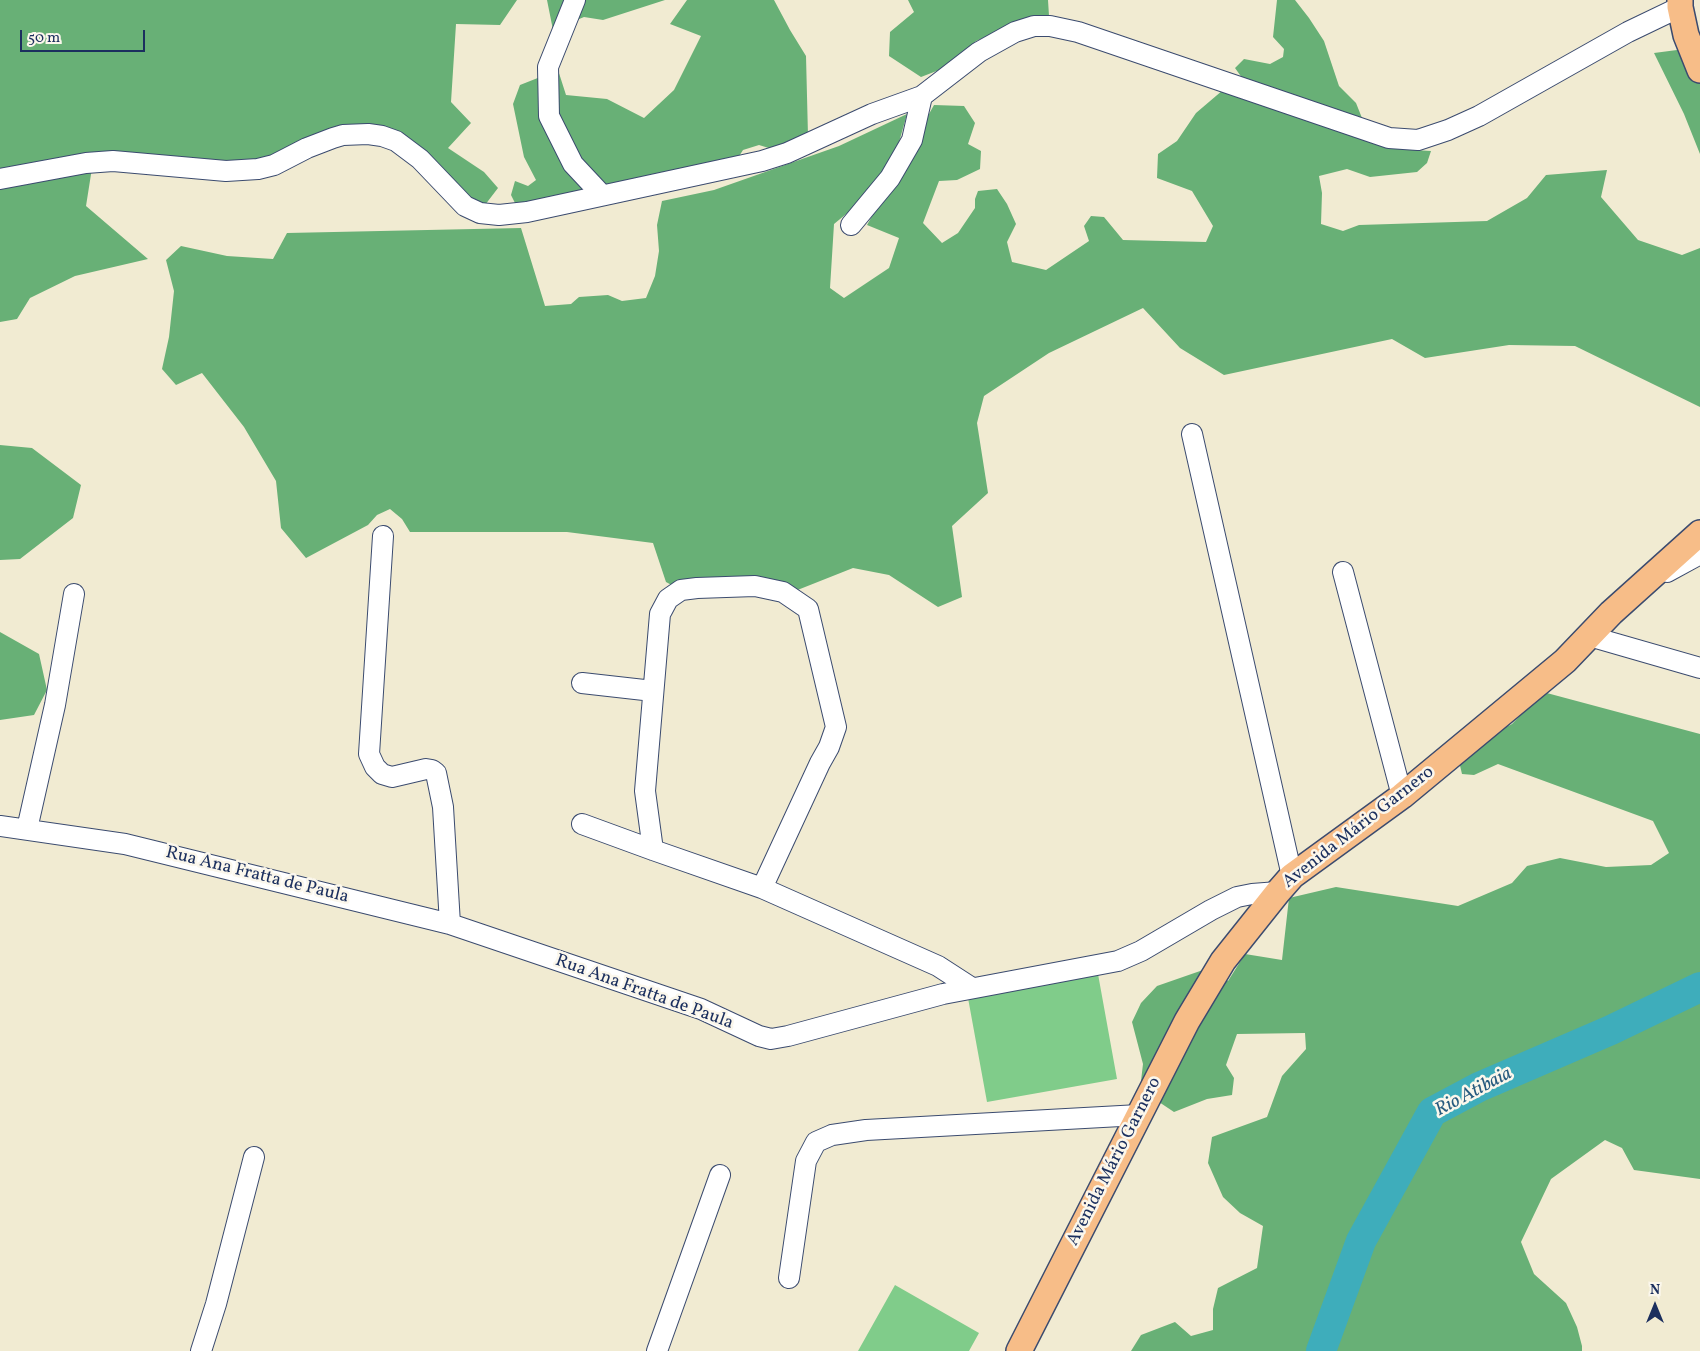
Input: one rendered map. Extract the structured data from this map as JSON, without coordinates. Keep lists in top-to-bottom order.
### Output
{
  "streets": {
    "main road": ["Avenida Mário Garnero"],
    "street": ["Rua Ana Fratta de Paula"]
  },
  "crossings": [
    ["Avenida Mário Garnero", "Rua Ana Fratta de Paula"]
  ],
  "water": ["Rio Atibaia"],
  "scale_bar": "50 m",
  "north": "top"
}
